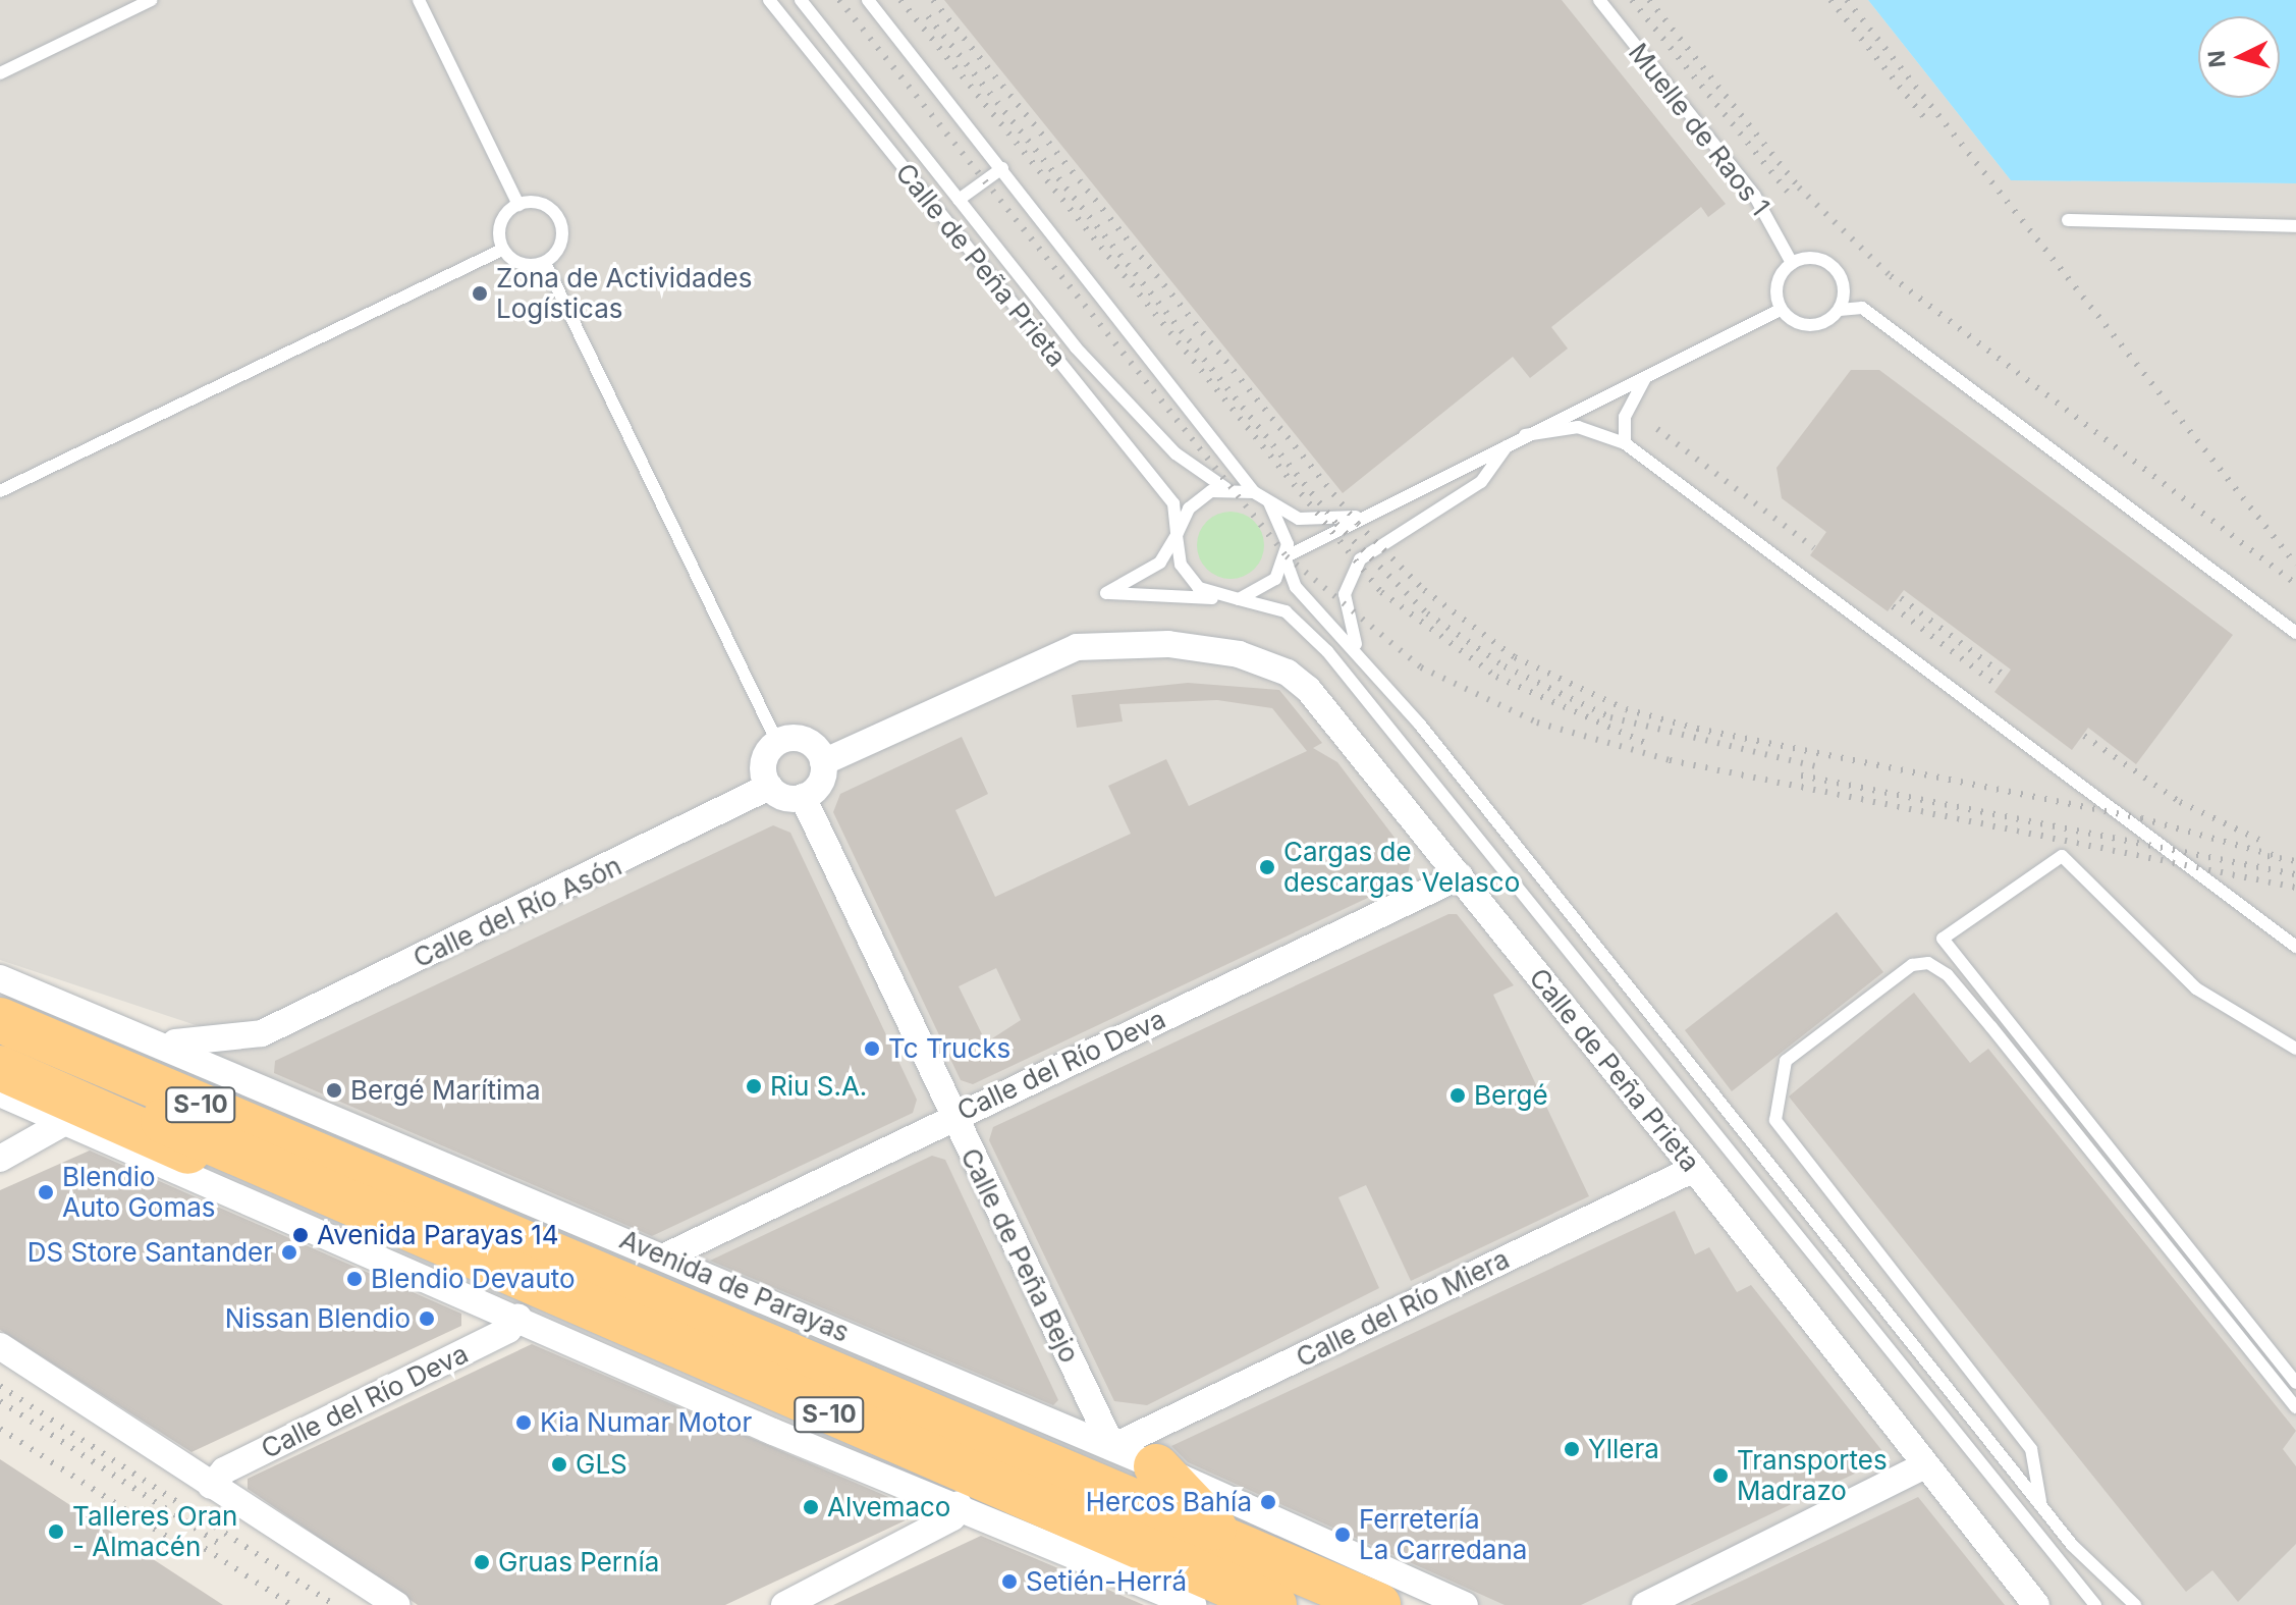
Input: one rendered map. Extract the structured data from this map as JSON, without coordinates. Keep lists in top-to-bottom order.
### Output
{
  "streets": {
    "highway": ["S-10"],
    "street": [
      "Calle de Peña Prieta",
      "Calle del Río Asón",
      "Calle del Río Deva",
      "Calle de Peña Bejo",
      "Avenida de Parayas",
      "Calle del Río Miera"
    ],
    "lane": ["Muelle de Raos 1"]
  },
  "crossings": [
    ["Calle de Peña Prieta", "Calle del Río Asón"],
    ["Calle de Peña Prieta", "Calle del Río Deva"],
    ["Calle de Peña Prieta", "Calle de Peña Bejo"],
    ["Calle de Peña Prieta", "Calle del Río Miera"],
    ["Calle del Río Asón", "Calle de Peña Bejo"],
    ["Calle del Río Asón", "Avenida de Parayas"],
    ["Calle del Río Deva", "Calle de Peña Bejo"],
    ["Calle del Río Deva", "Avenida de Parayas"],
    ["Calle de Peña Bejo", "Avenida de Parayas"],
    ["Calle de Peña Bejo", "Calle del Río Miera"],
    ["Avenida de Parayas", "Calle del Río Miera"]
  ],
  "places": [
    "Zona de Actividades Logísticas",
    "Cargas de descargas Velasco",
    "Tc Trucks",
    "Riu S.A.",
    "Bergé Marítima",
    "Bergé",
    "Blendio Auto Gomas",
    "Avenida Parayas 14",
    "DS Store Santander",
    "Blendio Devauto",
    "Nissan Blendio",
    "Kia Numar Motor",
    "Yllera",
    "GLS",
    "Transportes Madrazo",
    "Hercos Bahía",
    "Alvemaco",
    "Talleres Oran - Almacén",
    "Ferretería La Carredana",
    "Gruas Pernía",
    "Setién-Herrá"
  ],
  "north": "left"
}
